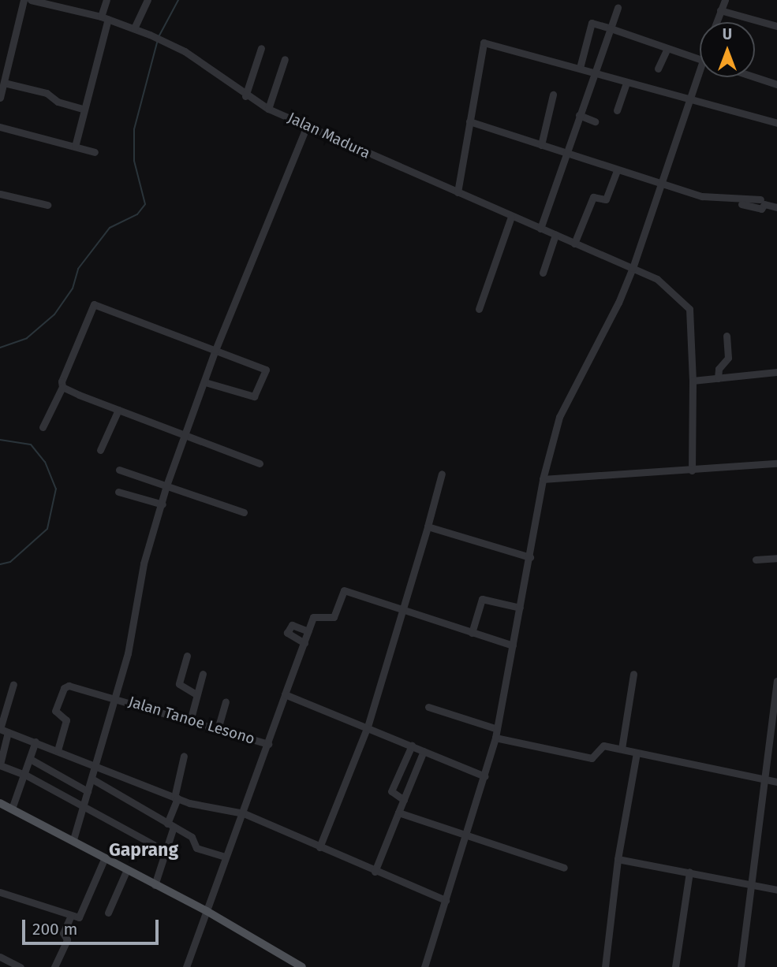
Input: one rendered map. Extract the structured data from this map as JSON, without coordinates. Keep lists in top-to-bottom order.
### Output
{
  "streets": {
    "street": ["Jalan Madura", "Jalan Tanoe Lesono"]
  },
  "districts": ["Gaprang"],
  "scale_bar": "200 m",
  "north": "top"
}
